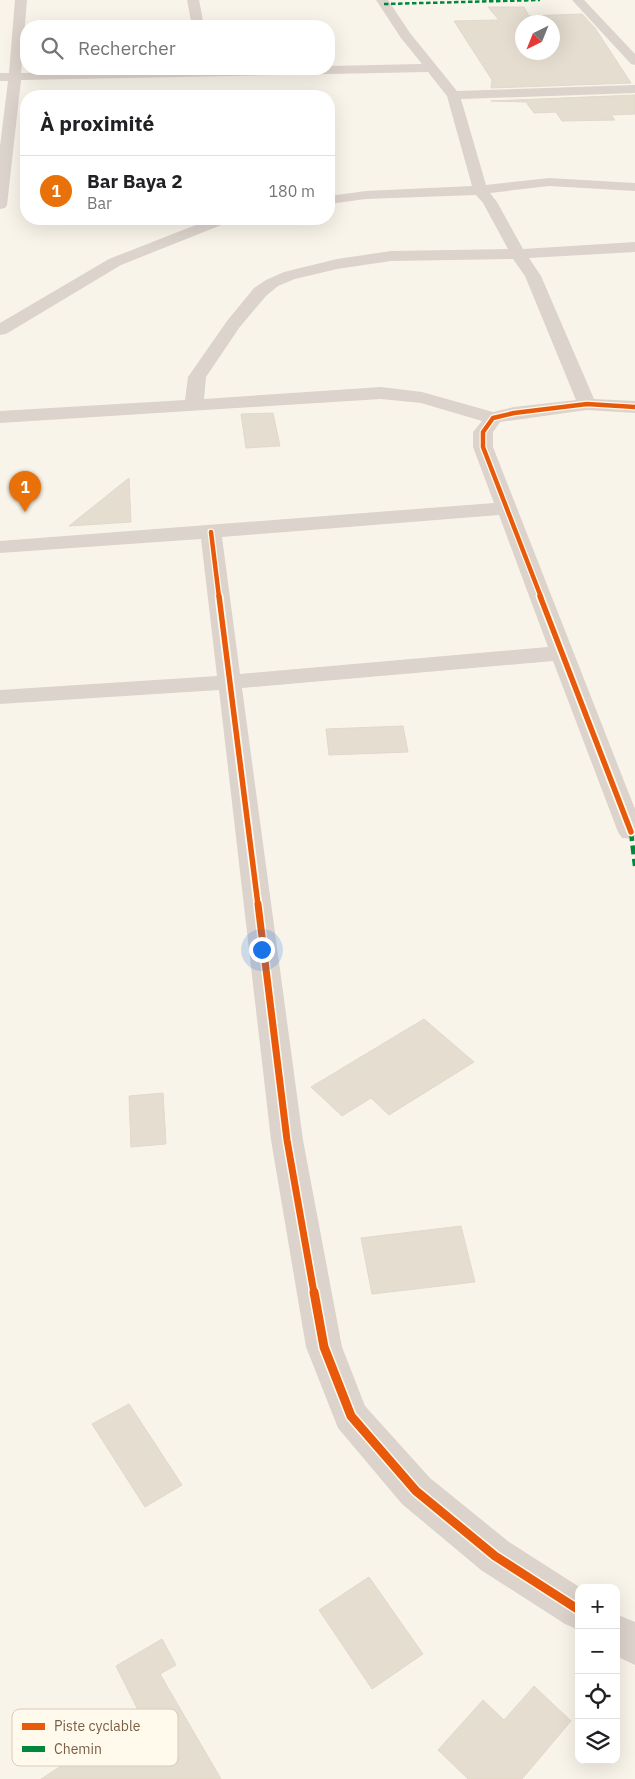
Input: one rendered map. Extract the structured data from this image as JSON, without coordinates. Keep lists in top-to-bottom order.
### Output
{
  "legend": ["Piste cyclable", "Chemin"],
  "north": "bottom left",
  "page": {
    "search": "Rechercher",
    "heading": "À proximité",
    "list": [
      {
        "mark": "1",
        "name": "Bar Baya 2",
        "note": "Bar",
        "value": "180 m"
      }
    ],
    "pins": "1",
    "map_buttons": ["+", "−"]
  }
}
